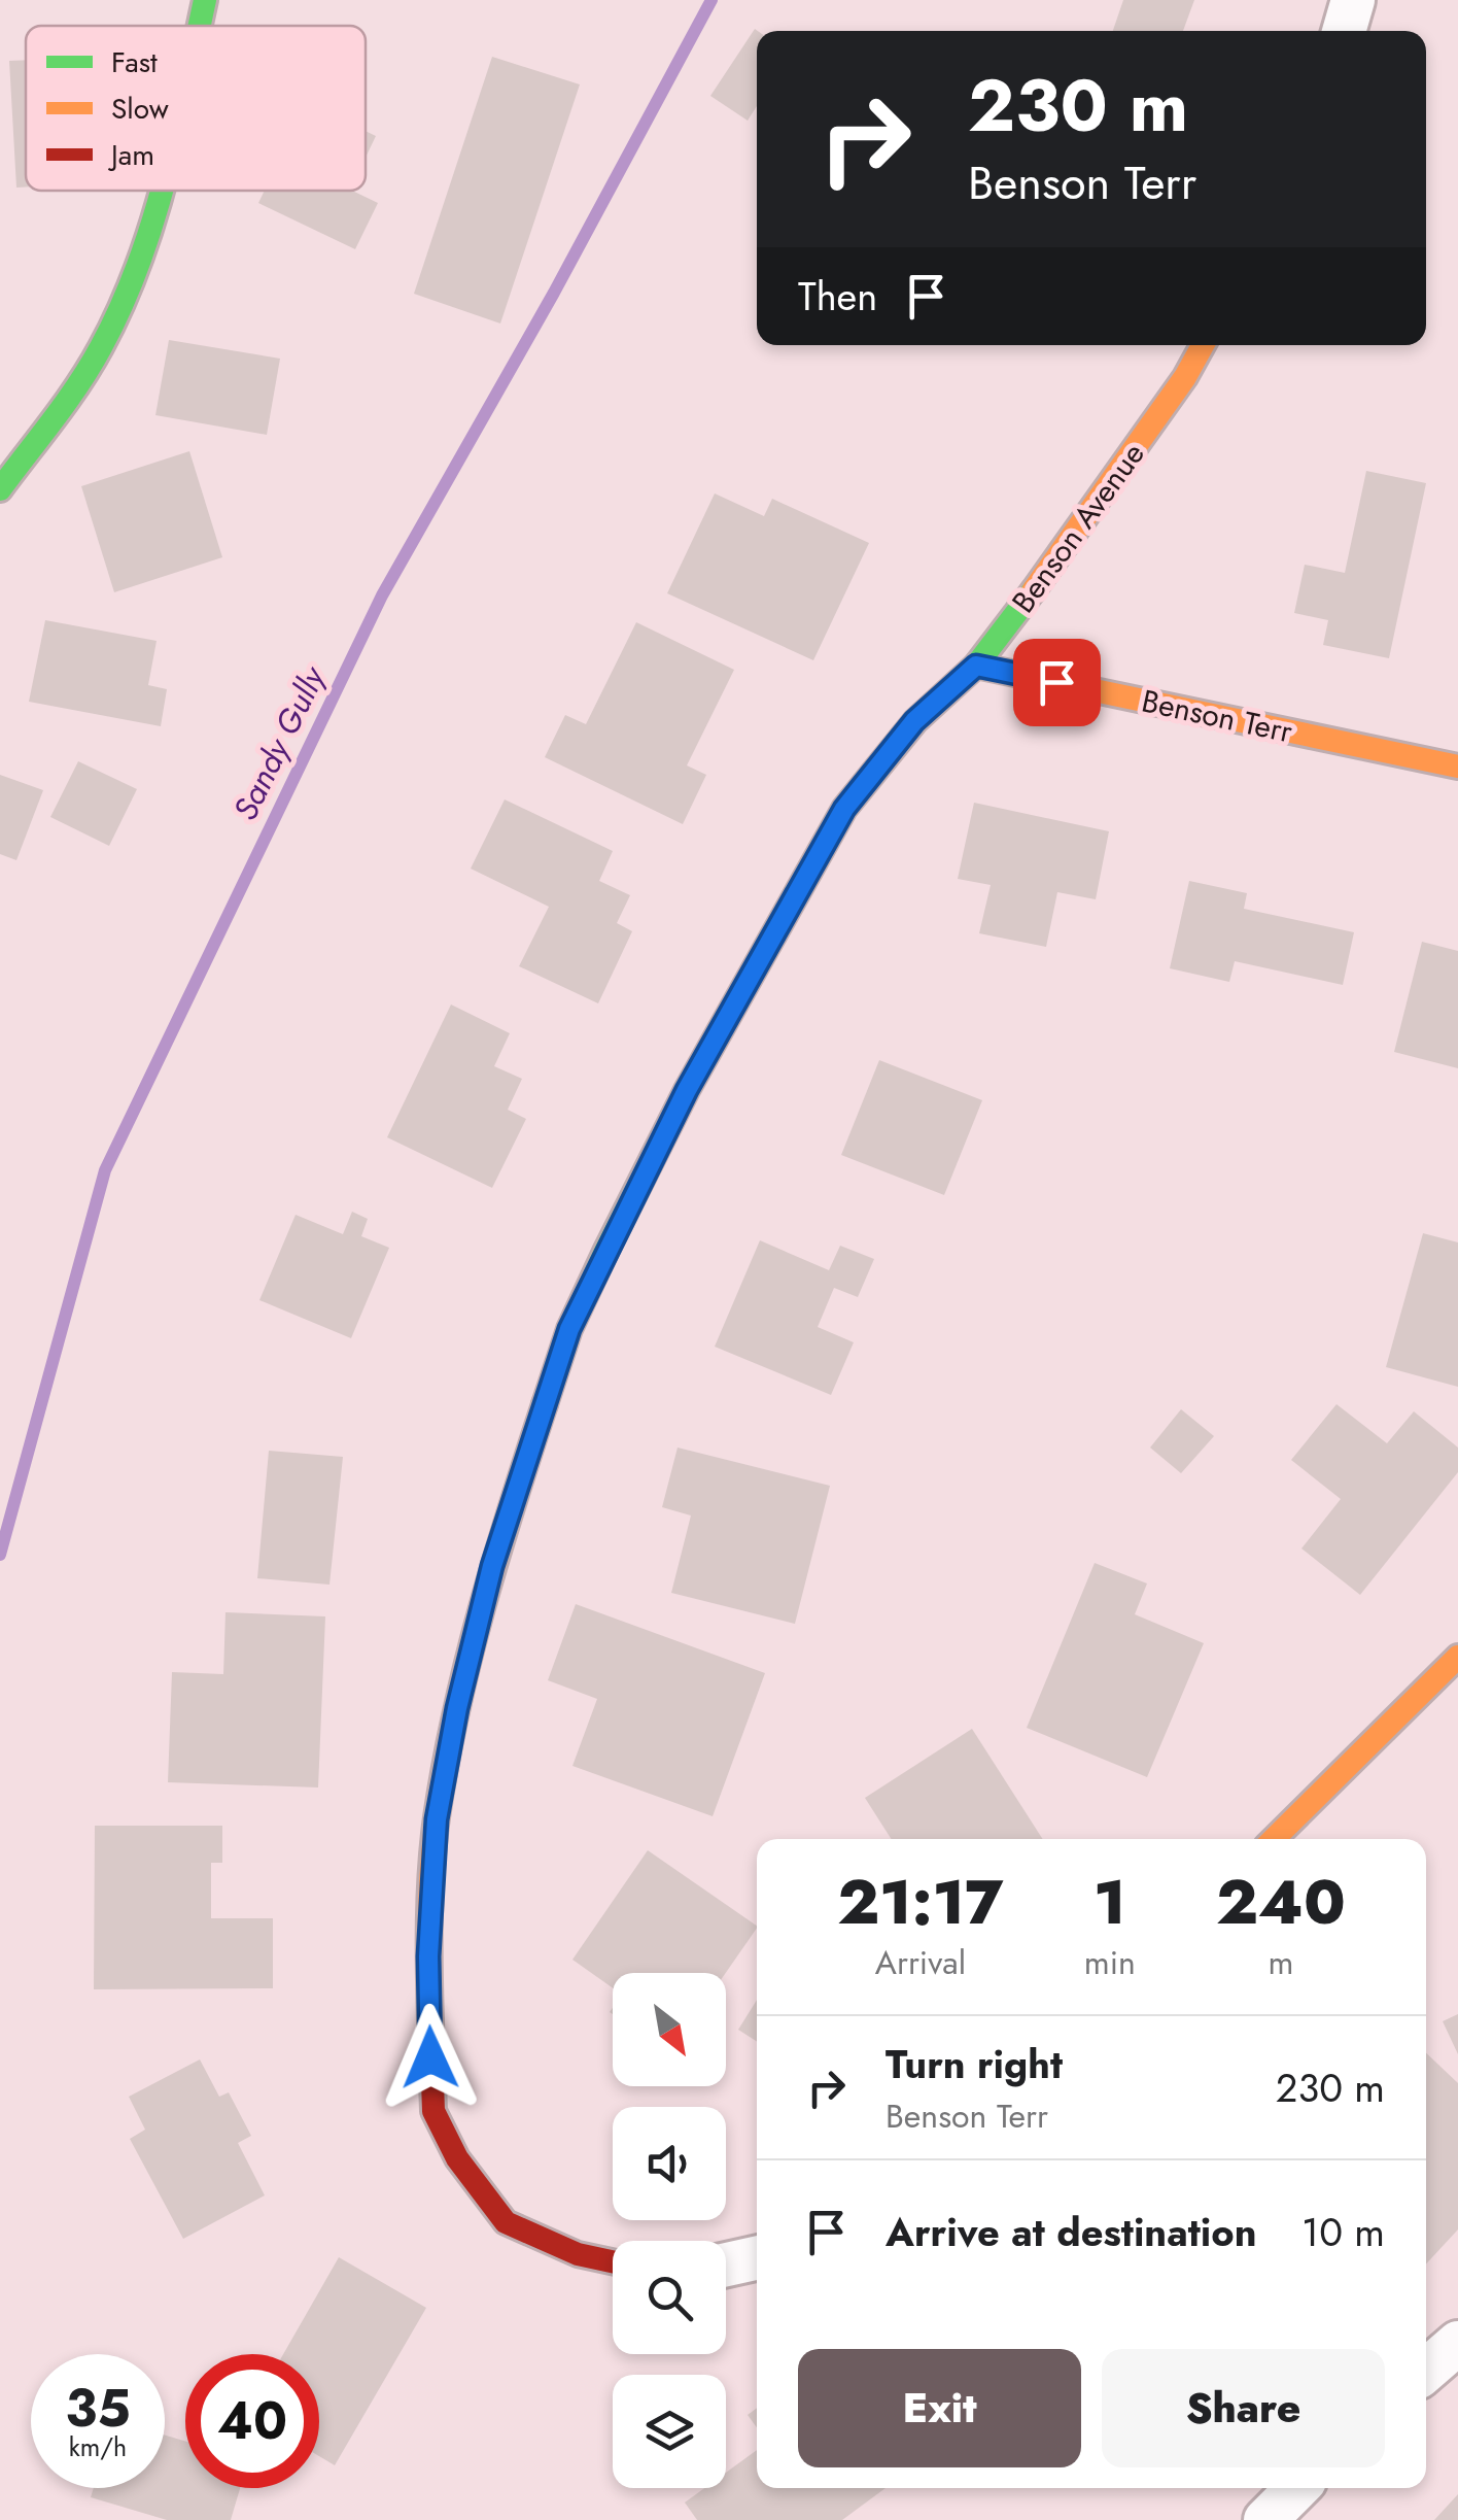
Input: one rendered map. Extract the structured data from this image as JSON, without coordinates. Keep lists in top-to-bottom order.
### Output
{
  "streets": {
    "street": ["Benson Avenue", "Benson Terr"]
  },
  "crossings": [
    ["Benson Avenue", "Benson Terr"]
  ],
  "water": ["Sandy Gully"],
  "legend": ["Fast", "Slow", "Jam"],
  "north": "bottom right",
  "page": {
    "turn": ["230 m", "Benson Terr"],
    "then": "Then",
    "eta": [
      "21:17",
      "Arrival",
      "1",
      "min",
      "240",
      "m"
    ],
    "list": [
      {
        "name": "Turn right",
        "note": "Benson Terr",
        "value": "230 m"
      },
      {
        "name": "Arrive at destination",
        "value": "10 m"
      }
    ],
    "buttons": ["Exit", "Share"],
    "speed": "35 km/h",
    "limit": "40"
  }
}
